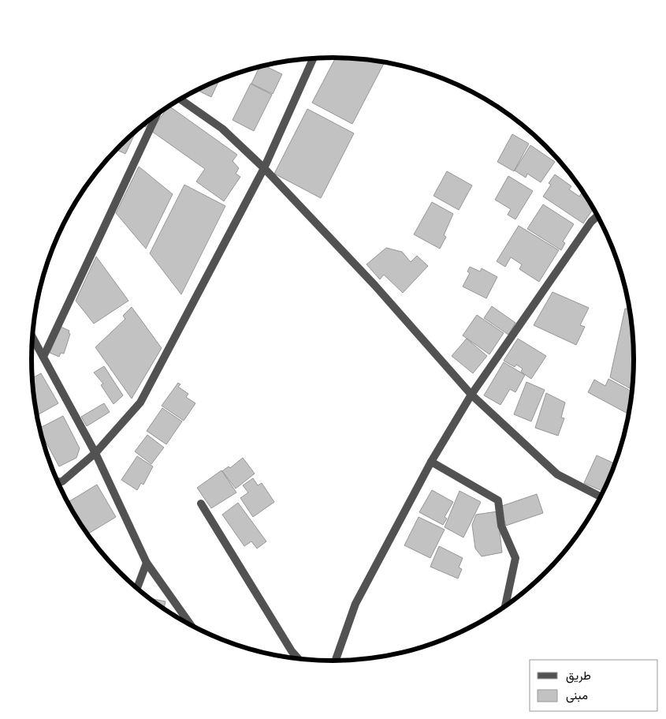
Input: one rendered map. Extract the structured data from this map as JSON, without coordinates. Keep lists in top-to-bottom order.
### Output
{
  "legend": ["طريق", "مبنى"]
}
